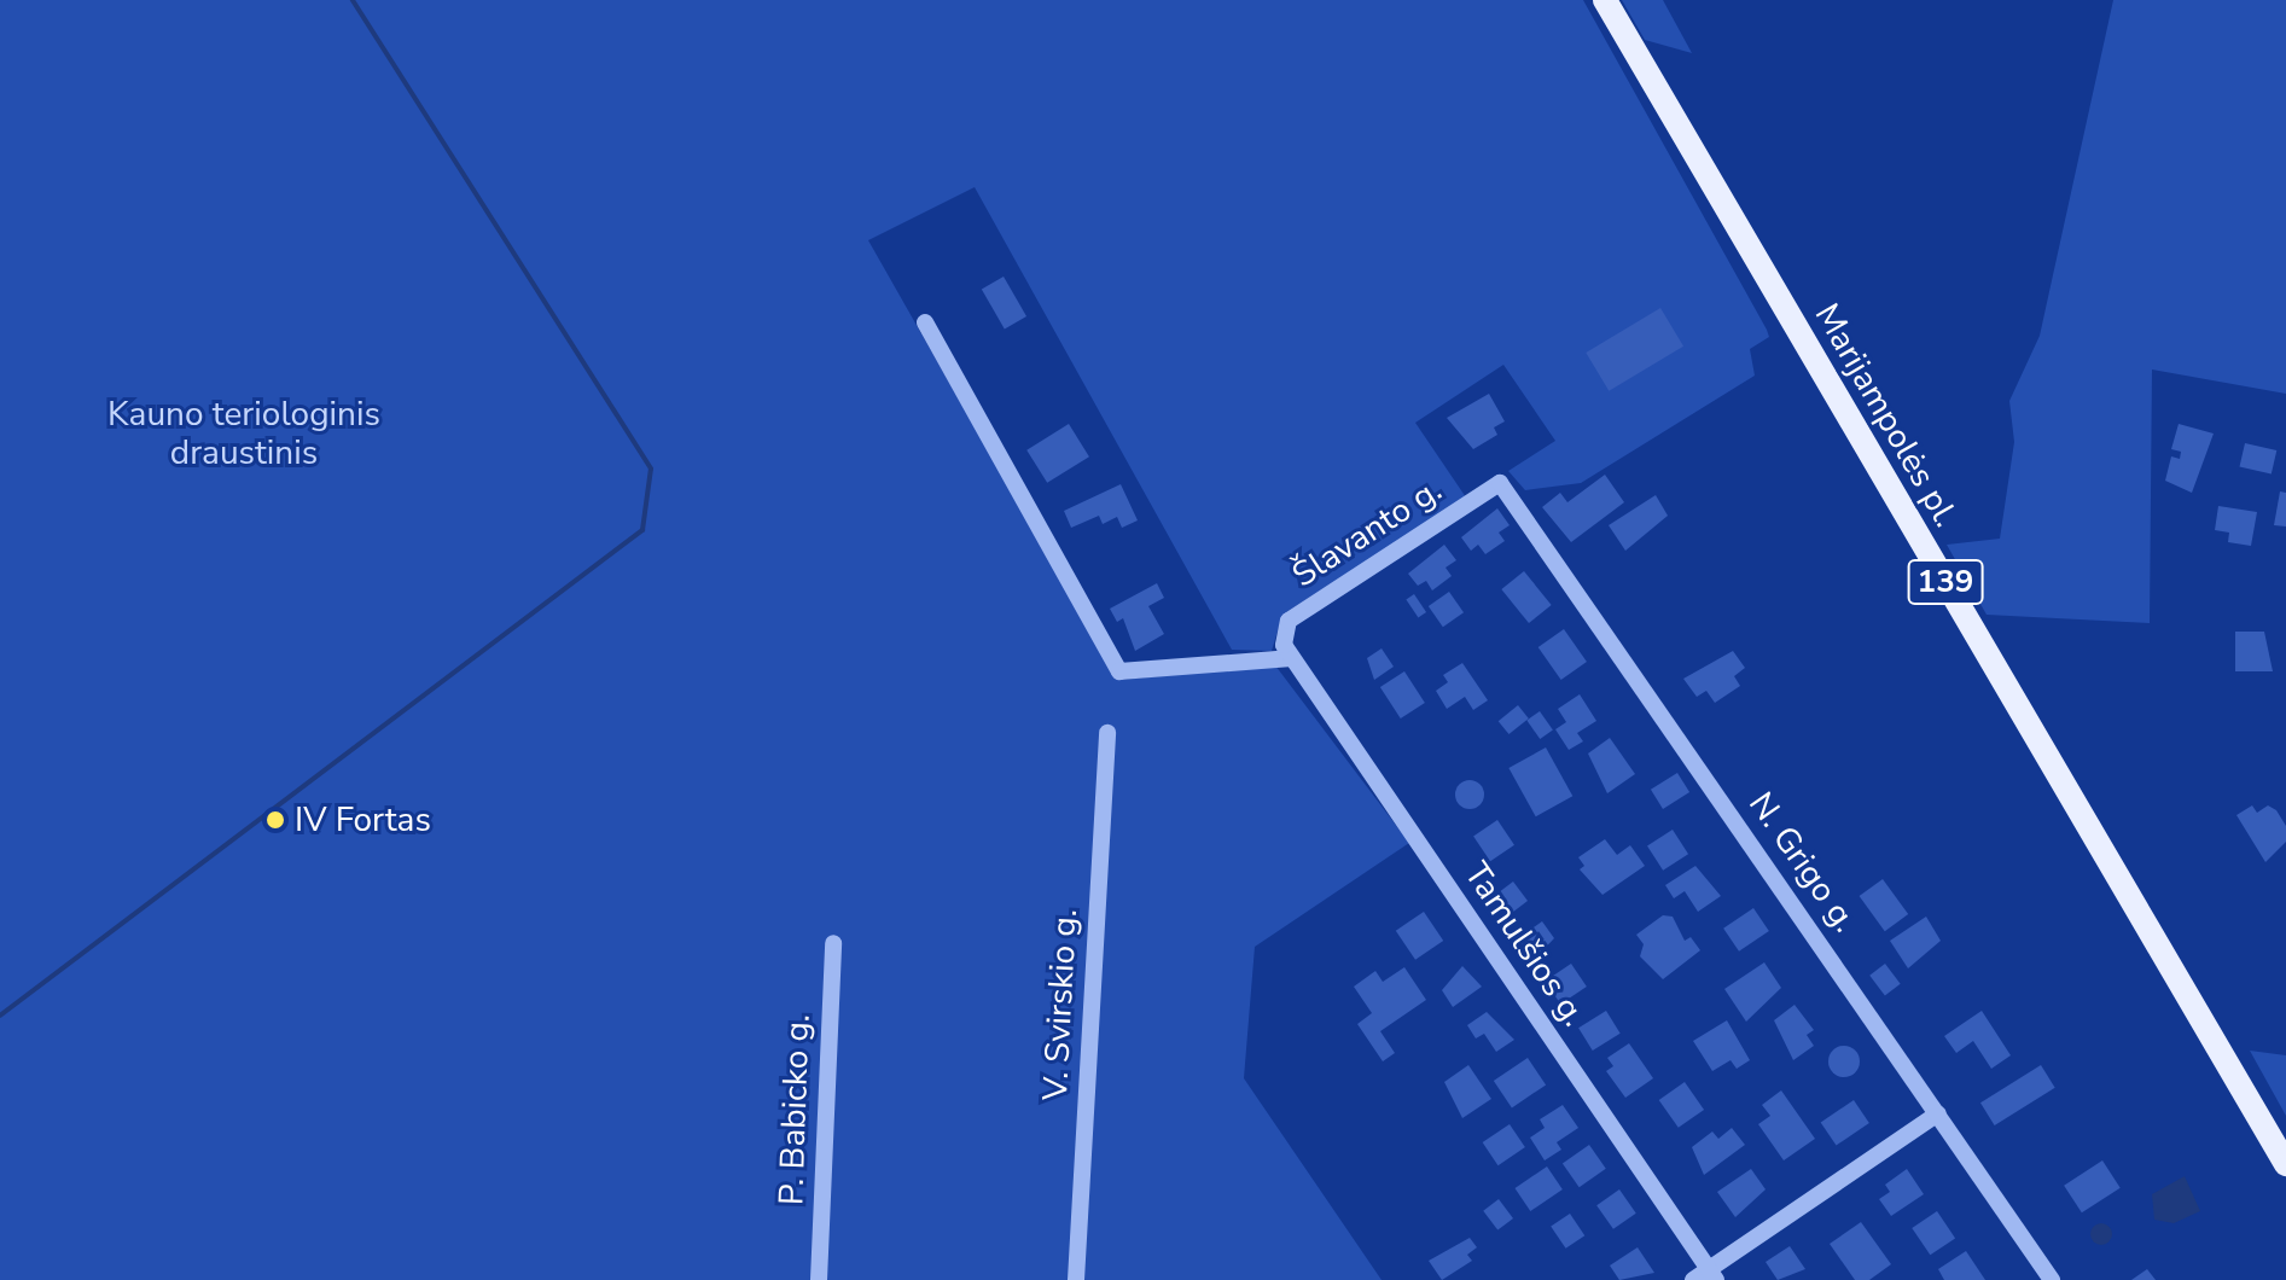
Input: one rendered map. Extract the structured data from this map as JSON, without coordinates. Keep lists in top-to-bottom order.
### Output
{
  "streets": {
    "main road": ["Marijampolės pl.", "139"],
    "street": [
      "Šlavanto g.",
      "N. Grigo g.",
      "Tamulšios g.",
      "V. Svirskio g.",
      "P. Babicko g."
    ]
  },
  "crossings": [
    ["Šlavanto g.", "N. Grigo g."],
    ["Šlavanto g.", "Tamulšios g."]
  ],
  "parks": ["Kauno teriologinis draustinis"],
  "places": ["IV Fortas"]
}
